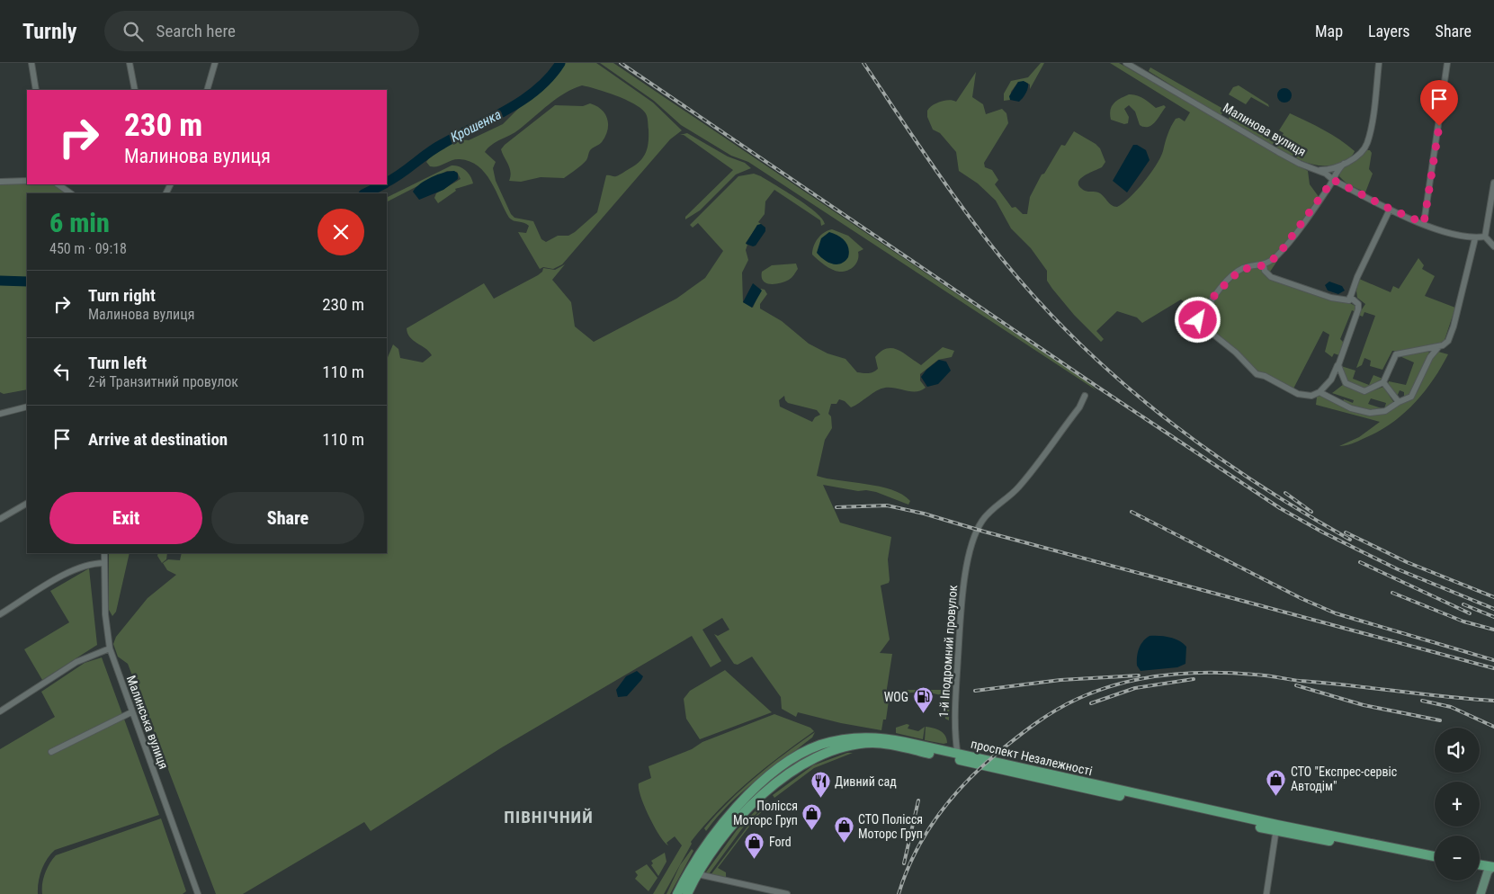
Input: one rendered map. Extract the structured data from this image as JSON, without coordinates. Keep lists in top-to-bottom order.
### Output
{
  "streets": {
    "main road": ["проспект Незалежності"],
    "street": ["Малинова вулиця", "1-й Іподромний провулок", "Малинська вулиця"]
  },
  "crossings": [
    ["1-й Іподромний провулок", "проспект Незалежності"]
  ],
  "districts": ["ПІВНІЧНИЙ"],
  "water": ["Крошенка"],
  "places": {
    "fuel station": ["WOG"],
    "shop": [
      "СТО \"Експрес-сервіс Автодім\"",
      "Полісся Моторс Груп",
      "СТО Полісся Моторс Груп",
      "Ford"
    ],
    "restaurant": ["Дивний сад"]
  },
  "page": {
    "header": "Turnly",
    "search": "Search here",
    "nav": ["Map", "Layers", "Share"],
    "turn": ["230 m", "Малинова вулиця"],
    "heading": ["6 min", "450 m · 09:18"],
    "list": [
      {
        "name": "Turn right",
        "note": "Малинова вулиця",
        "value": "230 m"
      },
      {
        "name": "Turn left",
        "note": "2-й Транзитний провулок",
        "value": "110 m"
      },
      {
        "name": "Arrive at destination",
        "value": "110 m"
      }
    ],
    "buttons": ["Exit", "Share"],
    "map_buttons": ["+", "−"]
  }
}
